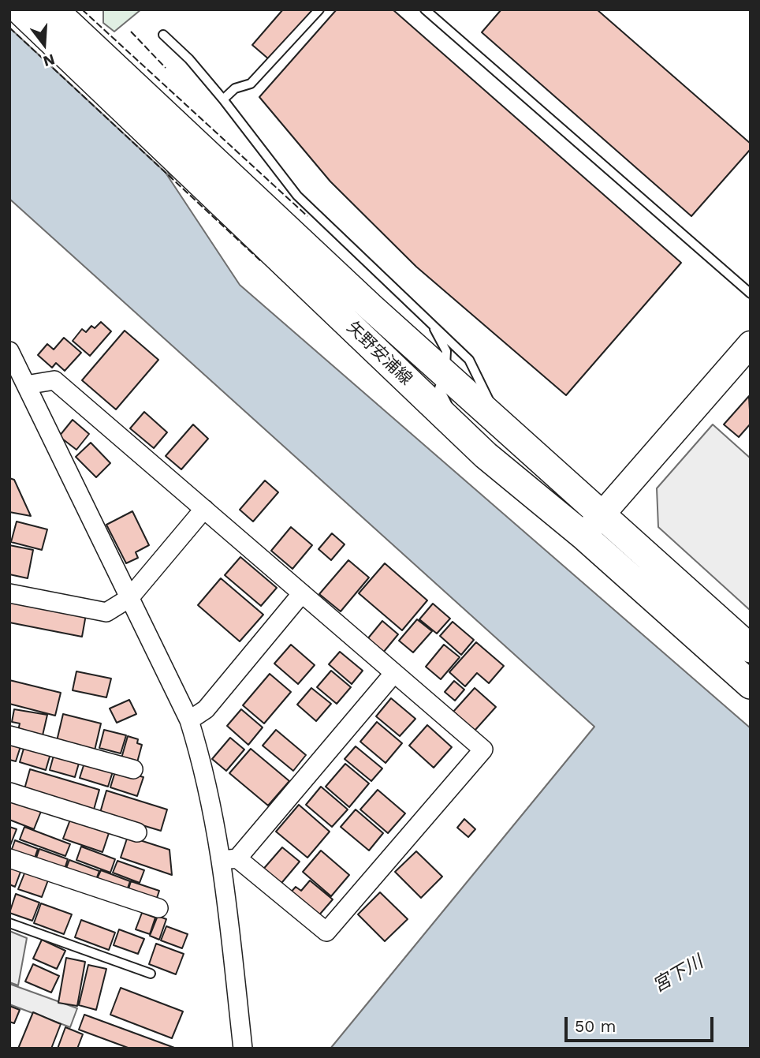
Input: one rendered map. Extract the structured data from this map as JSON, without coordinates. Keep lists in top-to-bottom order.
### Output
{
  "streets": {
    "main road": ["矢野安浦線"]
  },
  "water": ["宮下川"],
  "scale_bar": "50 m",
  "north": "bottom"
}
